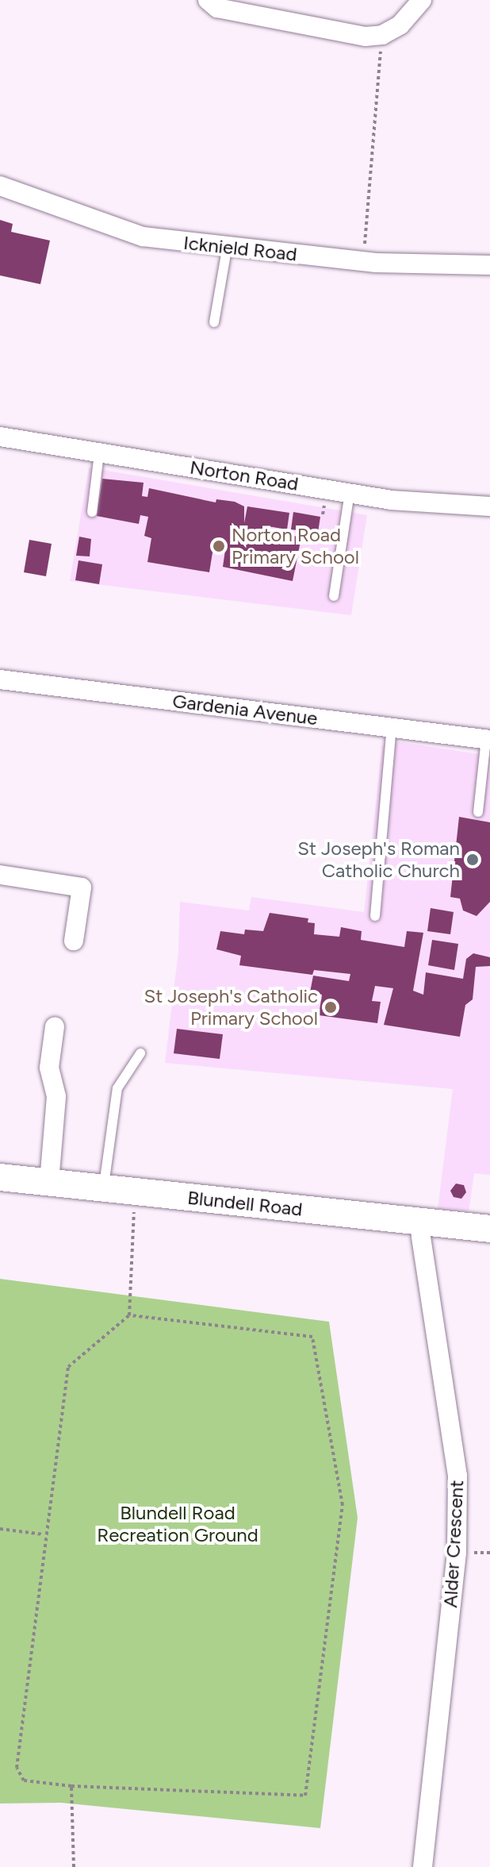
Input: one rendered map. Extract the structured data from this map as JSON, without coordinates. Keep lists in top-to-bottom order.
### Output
{
  "streets": {
    "street": [
      "Icknield Road",
      "Norton Road",
      "Gardenia Avenue",
      "Blundell Road",
      "Alder Crescent"
    ]
  },
  "crossings": [
    ["Blundell Road", "Alder Crescent"]
  ],
  "parks": ["Blundell Road Recreation Ground"],
  "places": ["Norton Road Primary School", "St Joseph's Roman Catholic Church", "St Joseph's Catholic Primary School"]
}
